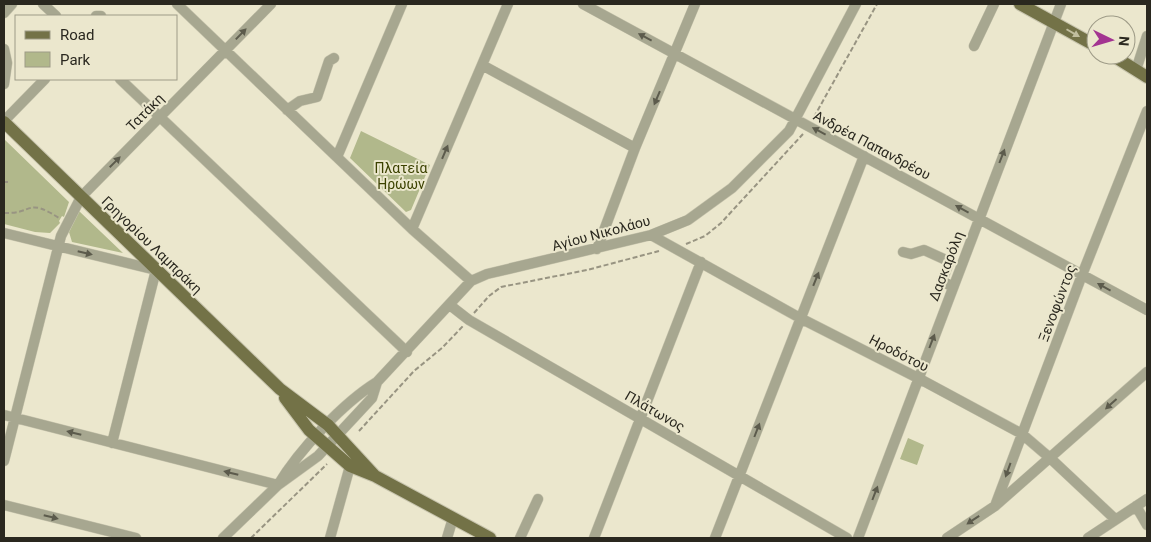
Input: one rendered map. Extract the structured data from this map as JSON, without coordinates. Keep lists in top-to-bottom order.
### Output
{
  "streets": {
    "main road": ["Γρηγορίου Λαμπράκη"],
    "street": [
      "Τατάκη",
      "Ανδρέα Παπανδρέου",
      "Αγίου Νικολάου",
      "Δασκαρόλη",
      "Ξενοφώντος",
      "Ηροδότου",
      "Πλάτωνος"
    ]
  },
  "crossings": [
    ["Τατάκη", "Γρηγορίου Λαμπράκη"],
    ["Ανδρέα Παπανδρέου", "Αγίου Νικολάου"],
    ["Ανδρέα Παπανδρέου", "Δασκαρόλη"],
    ["Ανδρέα Παπανδρέου", "Ξενοφώντος"],
    ["Αγίου Νικολάου", "Γρηγορίου Λαμπράκη"],
    ["Αγίου Νικολάου", "Ηροδότου"],
    ["Αγίου Νικολάου", "Πλάτωνος"],
    ["Δασκαρόλη", "Ηροδότου"],
    ["Ξενοφώντος", "Ηροδότου"]
  ],
  "one_way": ["Ανδρέα Παπανδρέου", "Δασκαρόλη"],
  "parks": ["Πλατεία Ηρώων"],
  "legend": ["Road", "Park"],
  "north": "right"
}
